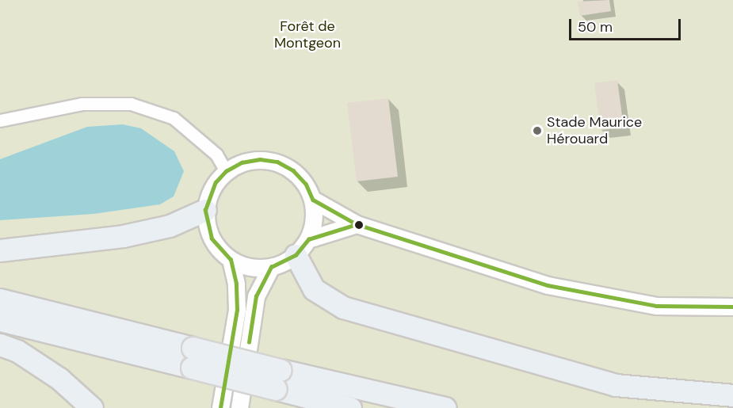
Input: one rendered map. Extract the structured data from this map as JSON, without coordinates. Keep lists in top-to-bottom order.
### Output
{
  "parks": ["Forêt de Montgeon"],
  "places": ["Stade Maurice Hérouard"],
  "scale_bar": "50 m"
}
